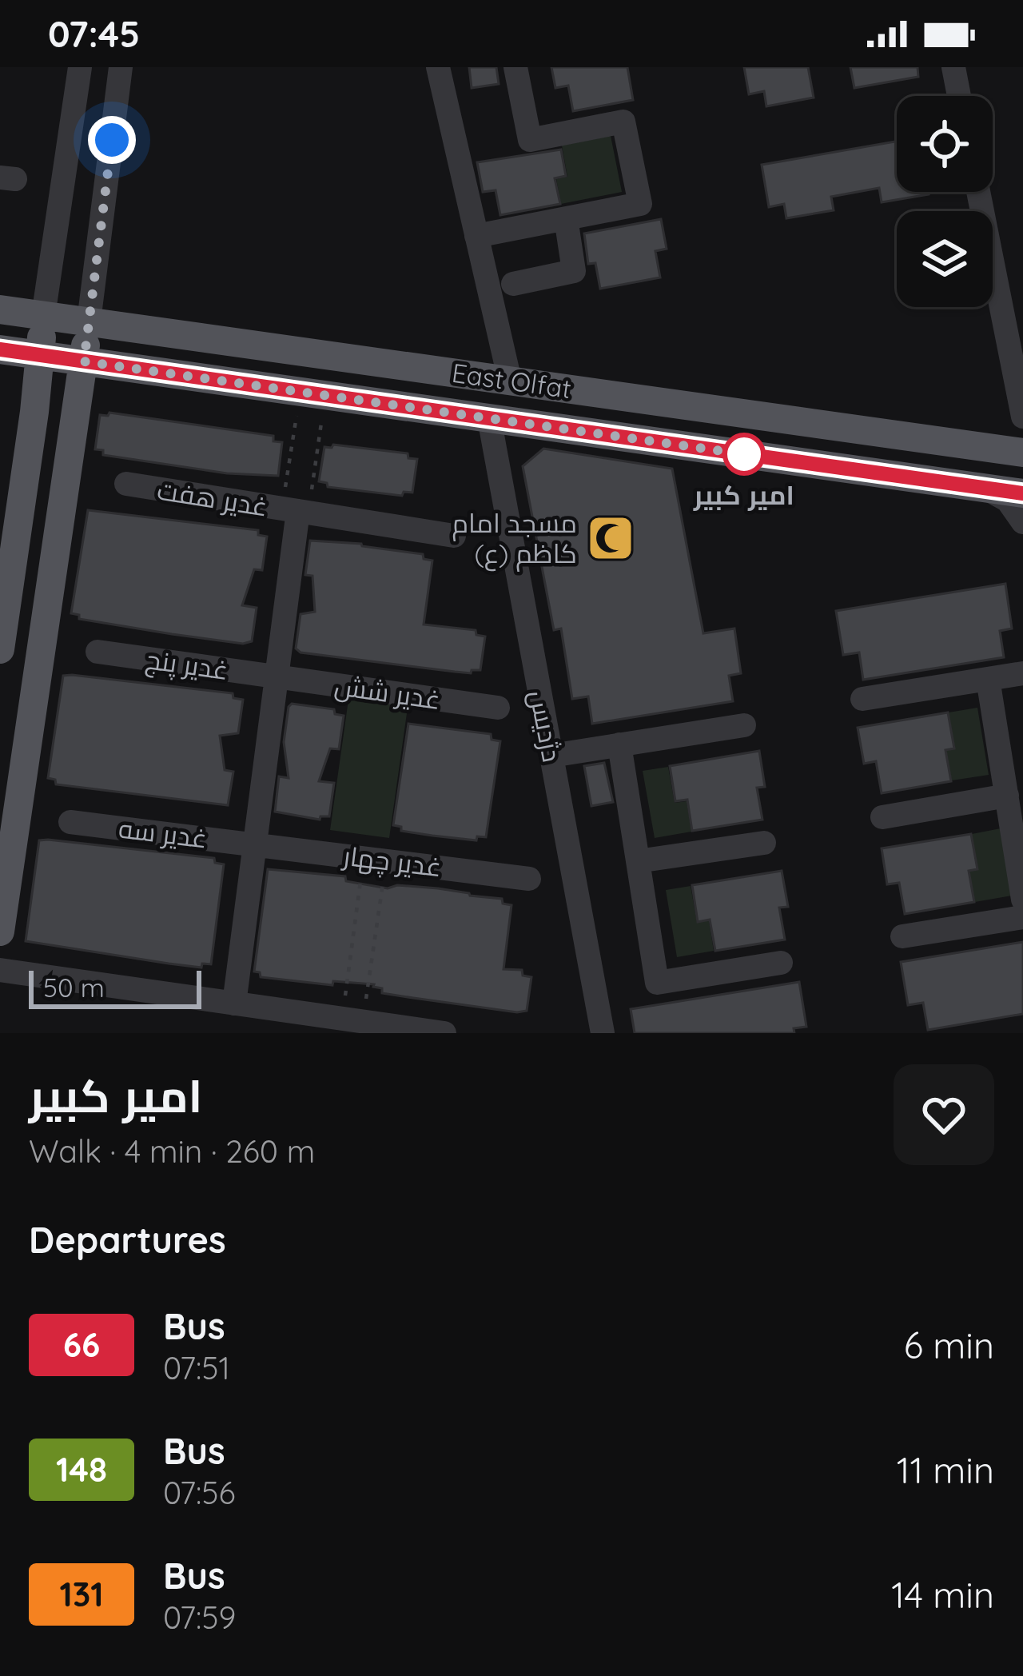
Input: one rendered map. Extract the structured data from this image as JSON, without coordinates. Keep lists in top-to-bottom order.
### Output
{
  "streets": {
    "main road": ["East Olfat"],
    "street": [
      "غدیر هفت",
      "غدیر پنج",
      "غدیر شش",
      "دژدیس",
      "غدیر سه",
      "غدیر چهار"
    ]
  },
  "crossings": [
    ["East Olfat", "دژدیس"],
    ["غدیر پنج", "غدیر شش"],
    ["غدیر سه", "غدیر چهار"]
  ],
  "places": {
    "other": ["امیر کبیر"],
    "mosque": ["مسجد امام کاظم (ع)"]
  },
  "lines": ["bus line 66"],
  "scale_bar": "50 m",
  "page": {
    "status": "07:45",
    "scale": "50 m",
    "heading": [
      ["امیر کبیر", "Walk · 4 min · 260 m"],
      "Departures"
    ],
    "list": [
      {
        "mark": "66",
        "name": "Bus",
        "note": "07:51",
        "value": "6 min"
      },
      {
        "mark": "148",
        "name": "Bus",
        "note": "07:56",
        "value": "11 min"
      },
      {
        "mark": "131",
        "name": "Bus",
        "note": "07:59",
        "value": "14 min"
      }
    ]
  }
}
